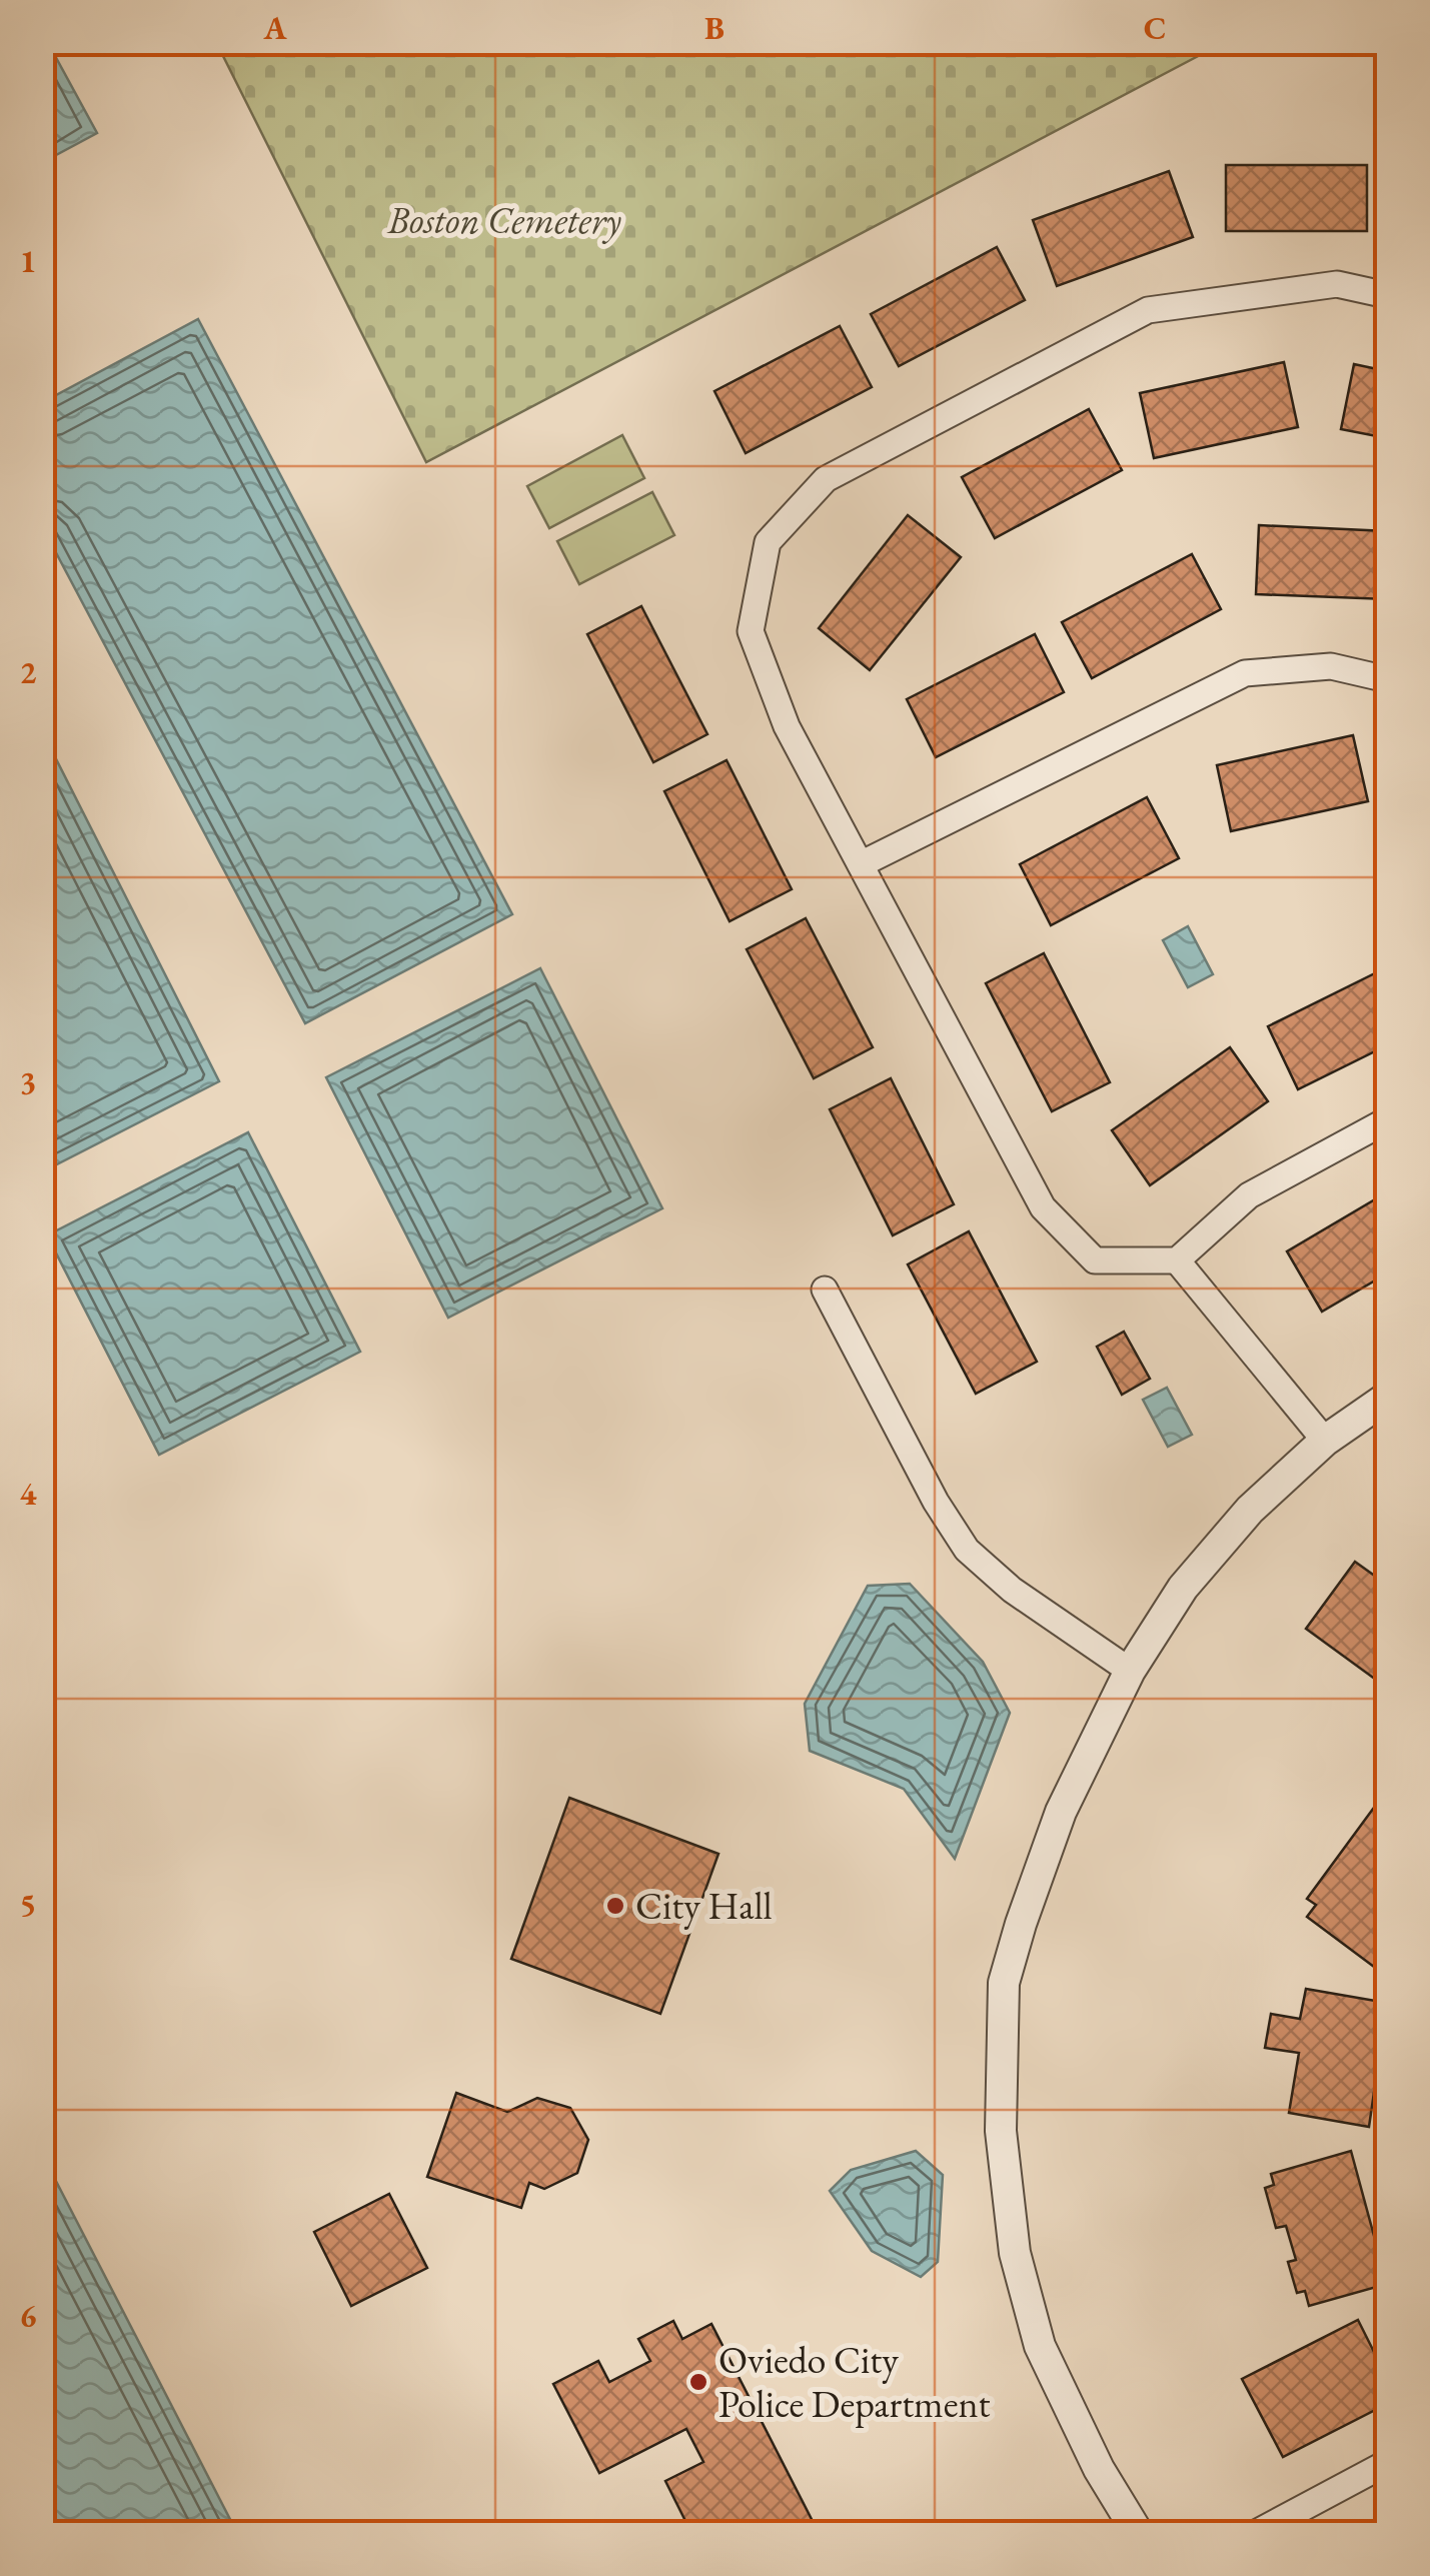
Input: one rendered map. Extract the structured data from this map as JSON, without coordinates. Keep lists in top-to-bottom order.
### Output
{
  "parks": ["Boston Cemetery"],
  "places": ["City Hall", "Oviedo City Police Department"],
  "grid": {
    "columns": ["A", "B", "C"],
    "rows": [
      "1",
      "2",
      "3",
      "4",
      "5",
      "6"
    ]
  }
}
